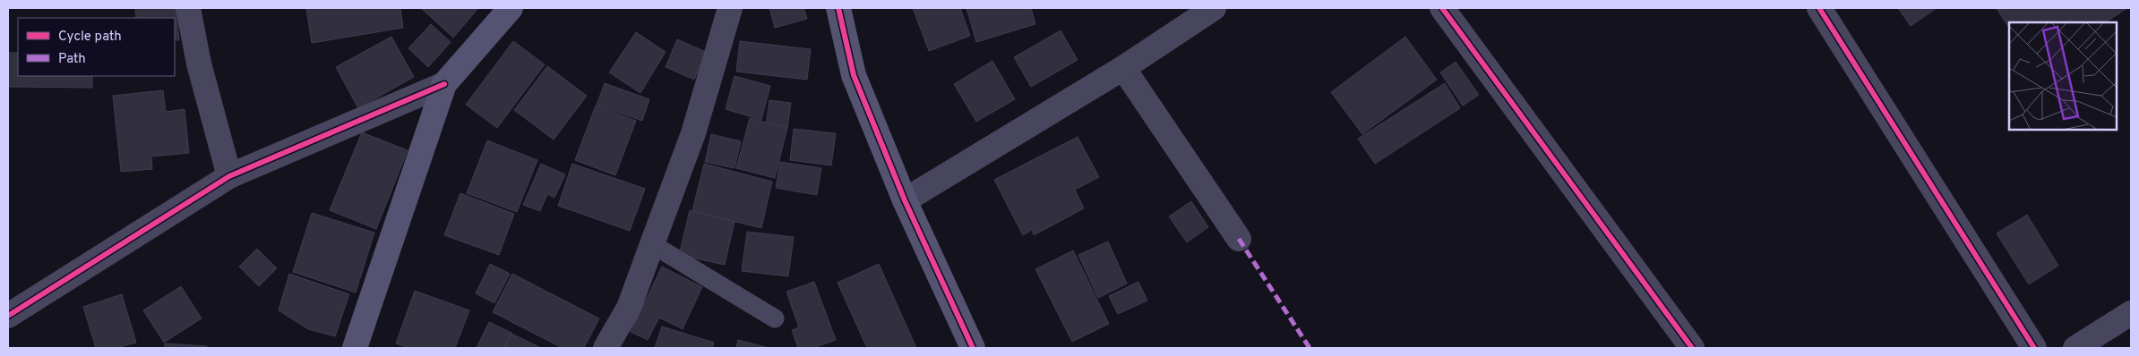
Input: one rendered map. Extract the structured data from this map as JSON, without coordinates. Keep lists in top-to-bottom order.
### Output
{
  "legend": ["Cycle path", "Path"]
}
